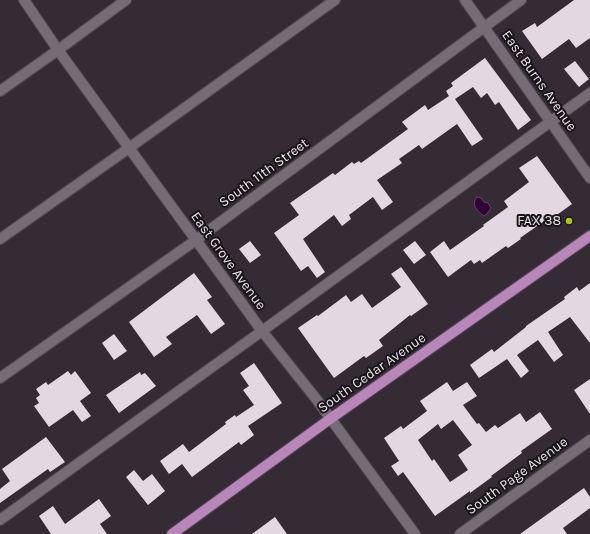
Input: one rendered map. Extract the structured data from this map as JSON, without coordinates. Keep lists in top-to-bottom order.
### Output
{
  "streets": {
    "main road": ["South Cedar Avenue"],
    "street": [
      "East Burns Avenue",
      "South 11th Street",
      "East Grove Avenue",
      "South Page Avenue"
    ]
  },
  "crossings": [
    ["East Burns Avenue", "South 11th Street"],
    ["South 11th Street", "East Grove Avenue"],
    ["East Grove Avenue", "South Cedar Avenue"]
  ],
  "places": ["FAX 38"]
}
